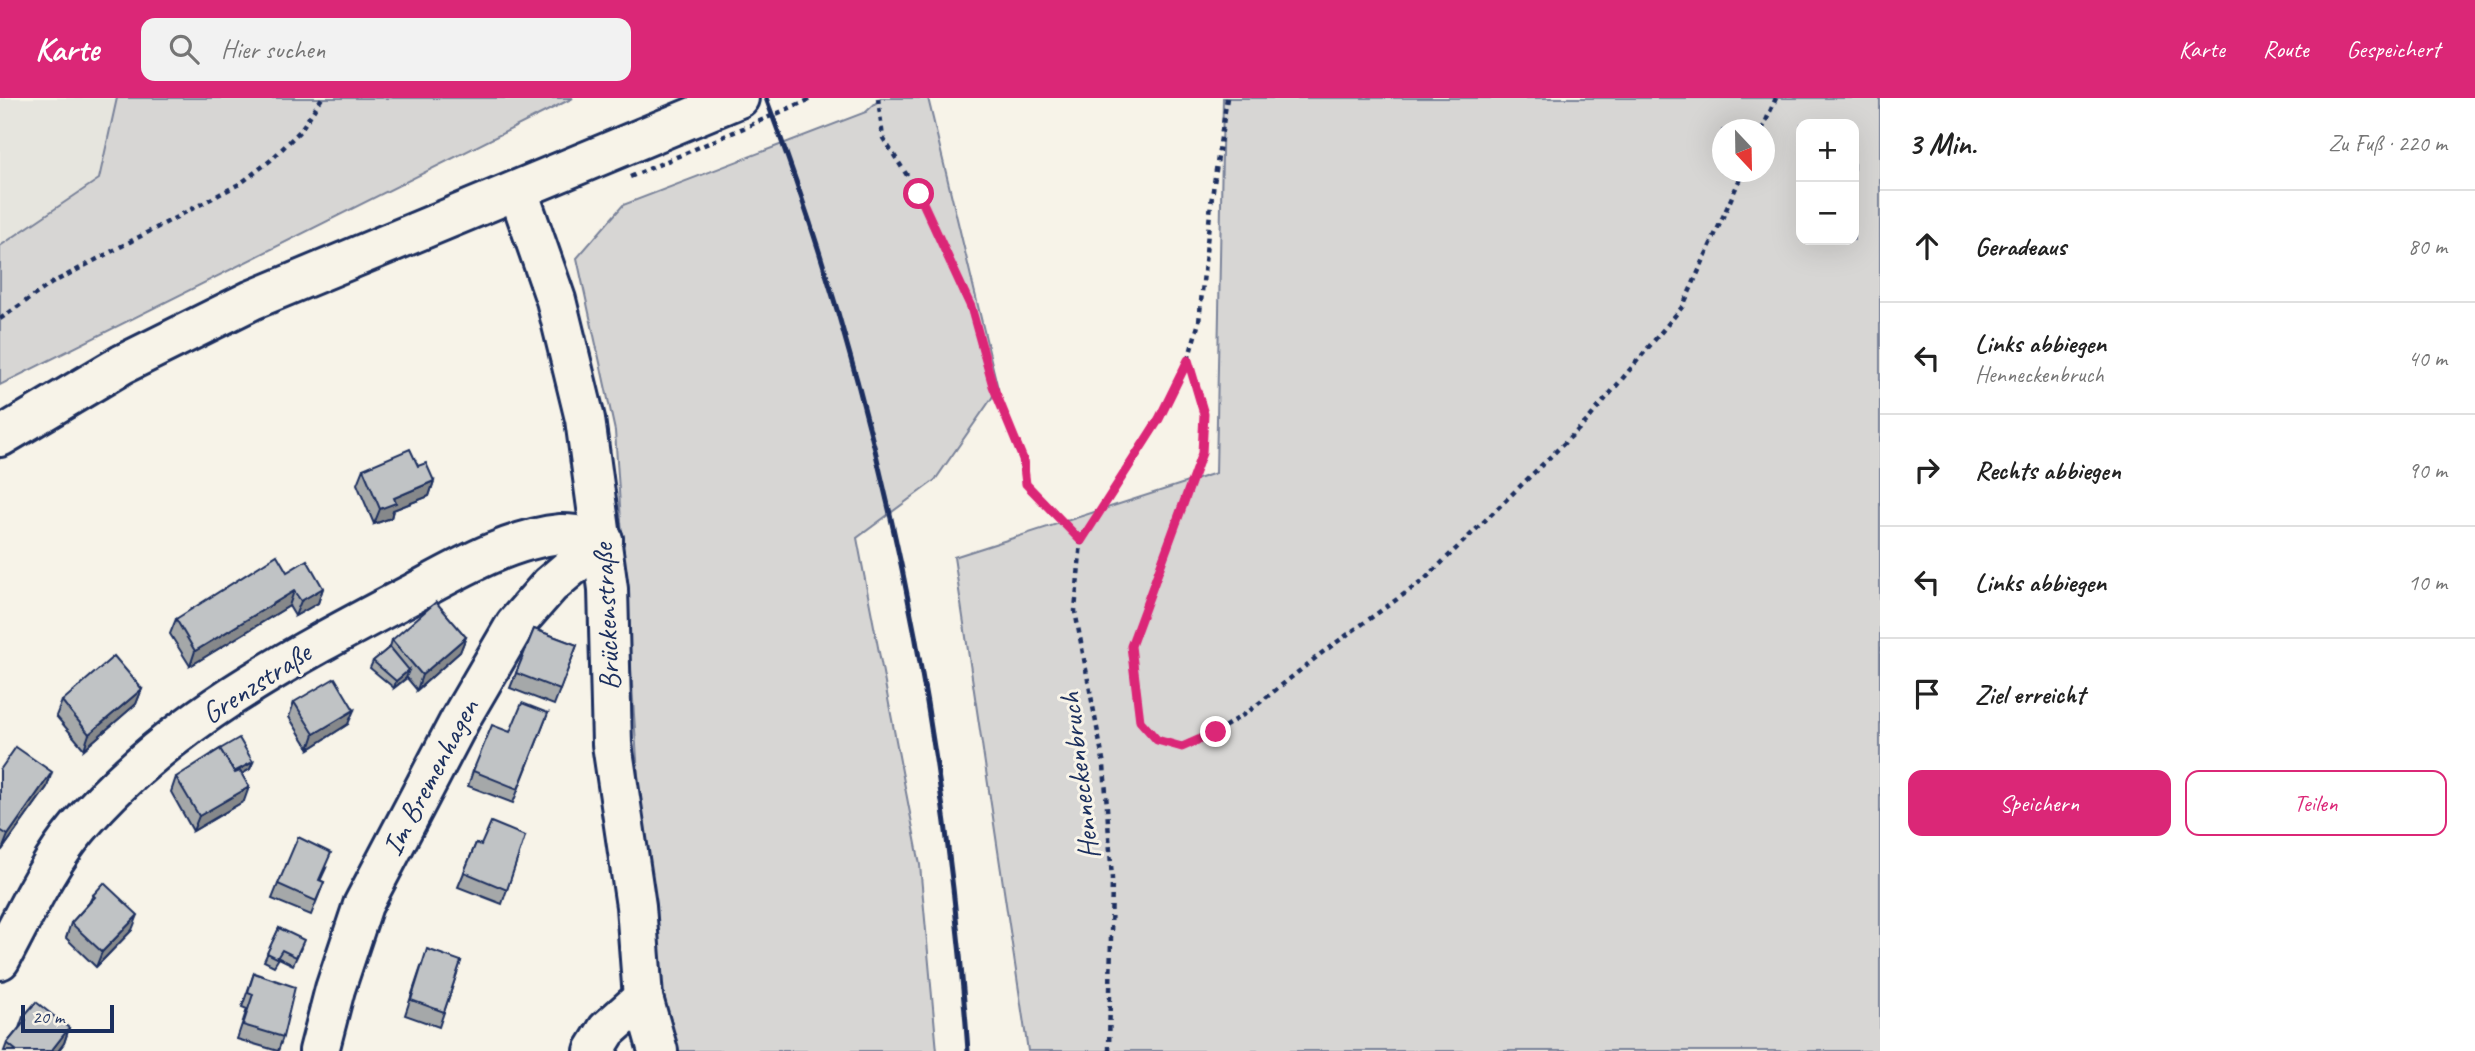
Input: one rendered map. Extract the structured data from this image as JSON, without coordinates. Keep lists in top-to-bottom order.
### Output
{
  "streets": {
    "street": ["Brückenstraße", "Grenzstraße", "Im Bremenhagen"],
    "path": ["Henneckenbruch"]
  },
  "crossings": [
    ["Brückenstraße", "Grenzstraße"],
    ["Brückenstraße", "Im Bremenhagen"],
    ["Grenzstraße", "Im Bremenhagen"]
  ],
  "scale_bar": "20 m",
  "north": "bottom",
  "page": {
    "header": "Karte",
    "search": "Hier suchen",
    "nav": ["Karte", "Route", "Gespeichert"],
    "heading": ["3 Min.", "Zu Fuß · 220 m"],
    "map_buttons": ["+", "−"],
    "list": [
      ["Geradeaus", "80 m"],
      ["Links abbiegen", "Henneckenbruch", "40 m"],
      ["Rechts abbiegen", "90 m"],
      ["Links abbiegen", "10 m"],
      "Ziel erreicht"
    ],
    "buttons": ["Speichern", "Teilen"],
    "scale": "20 m"
  }
}
